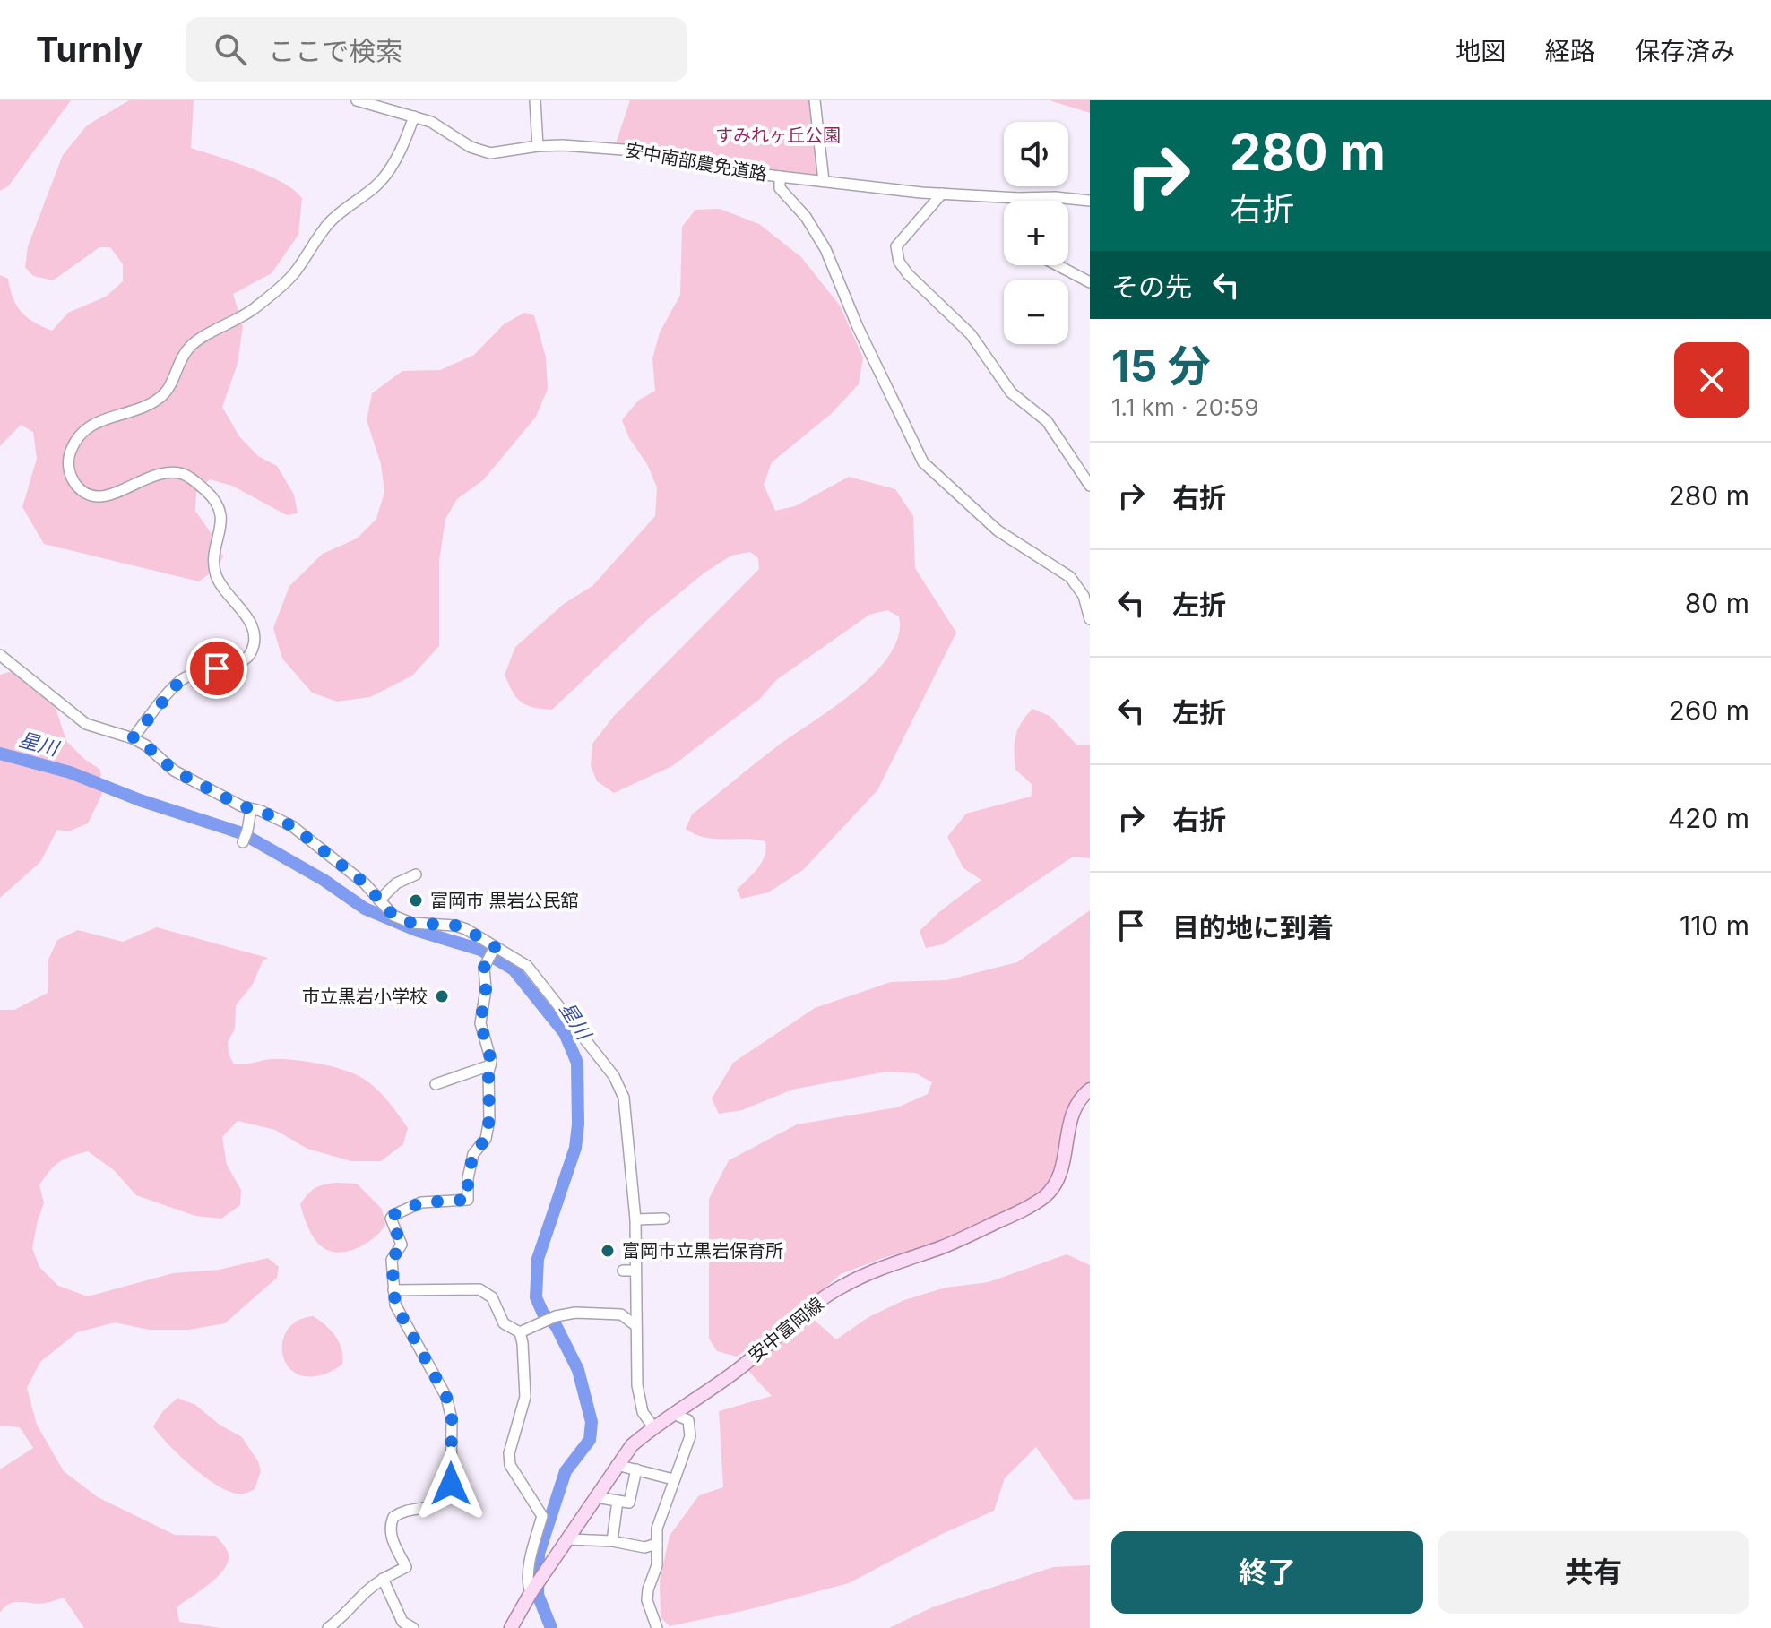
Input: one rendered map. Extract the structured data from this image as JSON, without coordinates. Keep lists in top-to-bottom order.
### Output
{
  "streets": {
    "main road": ["安中富岡線"],
    "street": ["安中南部農免道路"]
  },
  "water": ["星川"],
  "parks": ["すみれヶ丘公園"],
  "places": ["富岡市 黒岩公民舘", "市立黒岩小学校", "富岡市立黒岩保育所"],
  "page": {
    "header": "Turnly",
    "search": "ここで検索",
    "nav": ["地図", "経路", "保存済み"],
    "turn": ["280 m", "右折"],
    "map_buttons": ["+", "−"],
    "then": "その先",
    "heading": ["15 分", "1.1 km · 20:59"],
    "list": [
      {
        "name": "右折",
        "value": "280 m"
      },
      {
        "name": "左折",
        "value": "80 m"
      },
      {
        "name": "左折",
        "value": "260 m"
      },
      {
        "name": "右折",
        "value": "420 m"
      },
      {
        "name": "目的地に到着",
        "value": "110 m"
      }
    ],
    "buttons": ["終了", "共有"]
  }
}
